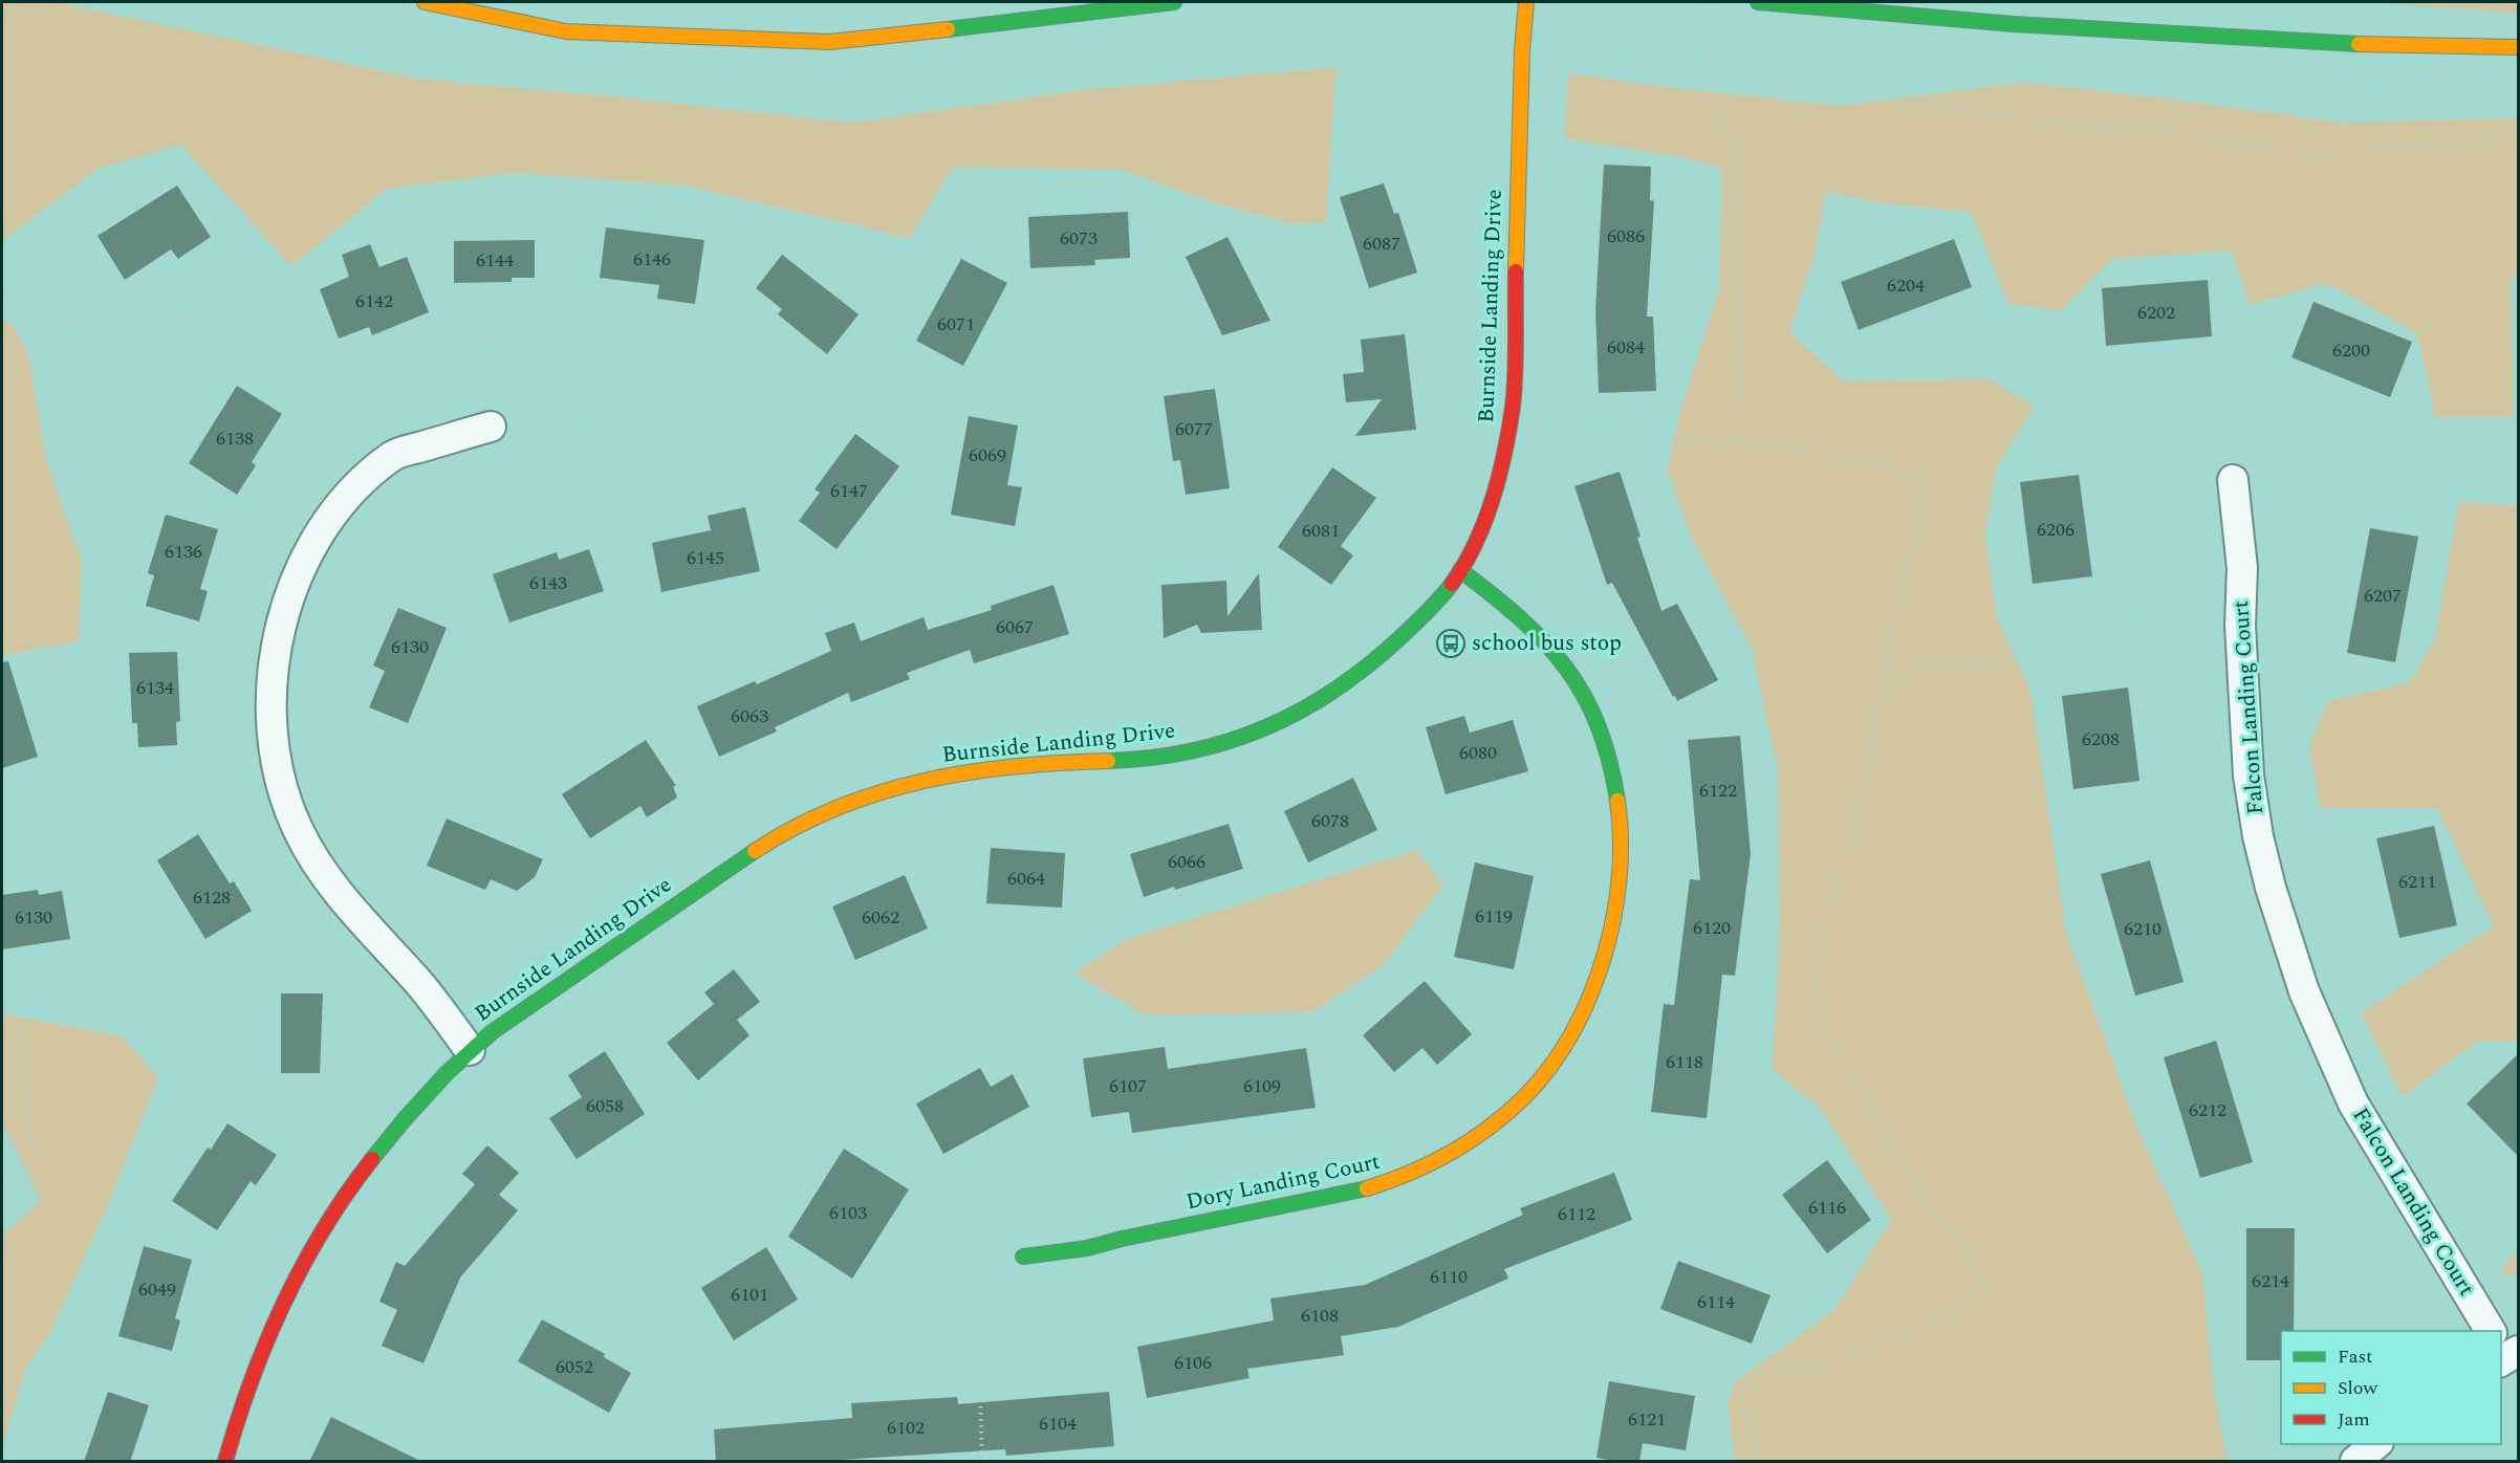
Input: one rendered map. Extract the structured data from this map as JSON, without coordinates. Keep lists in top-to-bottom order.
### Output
{
  "streets": {
    "street": ["Burnside Landing Drive", "Falcon Landing Court", "Dory Landing Court"]
  },
  "crossings": [
    ["Burnside Landing Drive", "Dory Landing Court"]
  ],
  "places": {
    "bus stop": ["school bus stop"]
  },
  "house_numbers": [
    "6086",
    "6073",
    "6087",
    "6146",
    "6144",
    "6204",
    "6142",
    "6202",
    "6071",
    "6084",
    "6200",
    "6077",
    "6138",
    "6069",
    "6147",
    "6206",
    "6081",
    "6136",
    "6145",
    "6143",
    "6207",
    "6067",
    "6130",
    "6134",
    "6063",
    "6208",
    "6080",
    "6122",
    "6078",
    "6066",
    "6064",
    "6211",
    "6128",
    "6119",
    "6130",
    "6062",
    "6120",
    "6210",
    "6118",
    "6107",
    "6109",
    "6058",
    "6212",
    "6116",
    "6103",
    "6112",
    "6110",
    "6214",
    "6049",
    "6101",
    "6114",
    "6108",
    "6106",
    "6052",
    "6121",
    "6104",
    "6102"
  ],
  "legend": ["Fast", "Slow", "Jam"]
}
